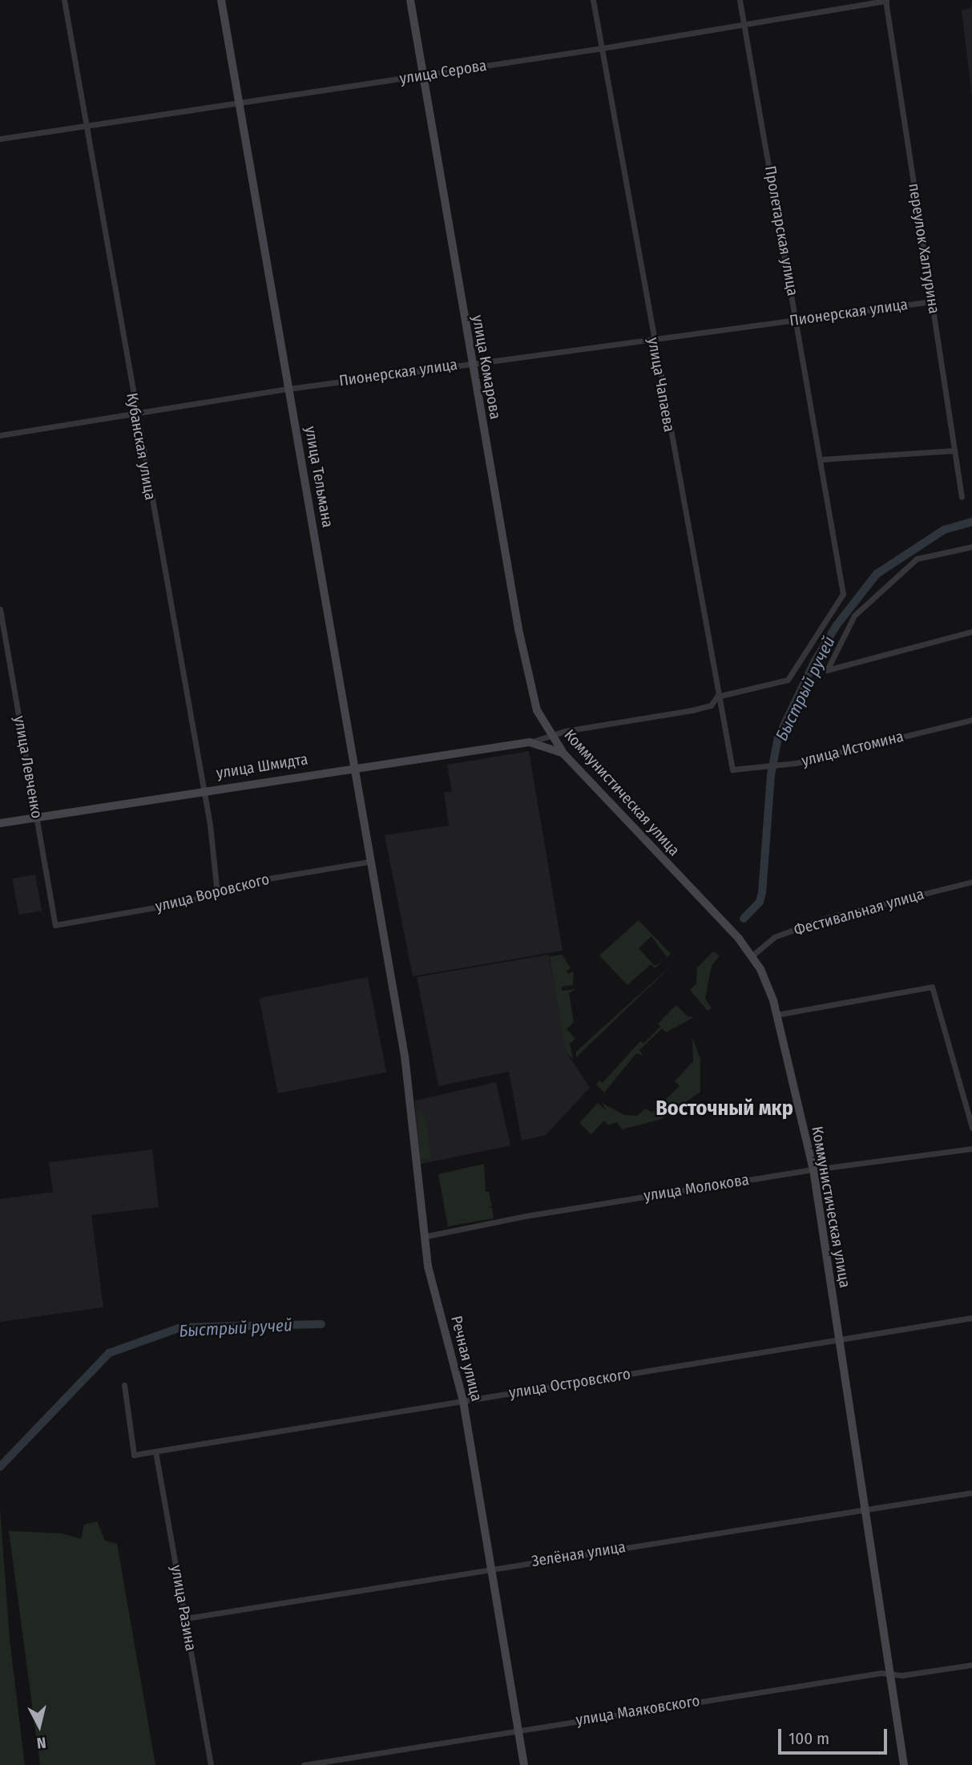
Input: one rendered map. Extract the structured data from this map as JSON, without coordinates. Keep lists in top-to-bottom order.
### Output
{
  "streets": {
    "street": [
      "улица Серова",
      "Пролетарская улица",
      "переулок Халтурина",
      "Пионерская улица",
      "улица Комарова",
      "улица Чапаева",
      "Кубанская улица",
      "улица Тельмана",
      "улица Истомина",
      "улица Шмидта",
      "улица Левченко",
      "Коммунистическая улица",
      "улица Воровского",
      "Фестивальная улица",
      "улица Молокова",
      "Речная улица",
      "улица Островского",
      "Зелёная улица",
      "улица Разина",
      "улица Маяковского"
    ]
  },
  "crossings": [
    ["улица Серова", "Пролетарская улица"],
    ["улица Серова", "переулок Халтурина"],
    ["улица Серова", "улица Комарова"],
    ["улица Серова", "улица Чапаева"],
    ["улица Серова", "Кубанская улица"],
    ["улица Серова", "улица Тельмана"],
    ["Пролетарская улица", "Пионерская улица"],
    ["Пролетарская улица", "улица Шмидта"],
    ["переулок Халтурина", "Пионерская улица"],
    ["Пионерская улица", "улица Комарова"],
    ["Пионерская улица", "улица Чапаева"],
    ["Пионерская улица", "Кубанская улица"],
    ["Пионерская улица", "улица Тельмана"],
    ["улица Комарова", "улица Шмидта"],
    ["улица Комарова", "Коммунистическая улица"],
    ["улица Чапаева", "улица Истомина"],
    ["улица Чапаева", "улица Шмидта"],
    ["Кубанская улица", "улица Шмидта"],
    ["Кубанская улица", "улица Воровского"],
    ["улица Тельмана", "улица Шмидта"],
    ["улица Тельмана", "улица Воровского"],
    ["улица Тельмана", "Речная улица"],
    ["улица Шмидта", "улица Левченко"],
    ["улица Шмидта", "Коммунистическая улица"],
    ["улица Левченко", "улица Воровского"],
    ["Коммунистическая улица", "Фестивальная улица"],
    ["Коммунистическая улица", "улица Молокова"],
    ["Коммунистическая улица", "улица Островского"],
    ["Коммунистическая улица", "Зелёная улица"],
    ["Коммунистическая улица", "улица Маяковского"],
    ["улица Молокова", "Речная улица"],
    ["Речная улица", "улица Островского"],
    ["Речная улица", "Зелёная улица"],
    ["Речная улица", "улица Маяковского"],
    ["улица Островского", "улица Разина"],
    ["Зелёная улица", "улица Разина"]
  ],
  "districts": ["Восточный мкр"],
  "water": ["Быстрый ручей"],
  "scale_bar": "100 m",
  "north": "bottom"
}
